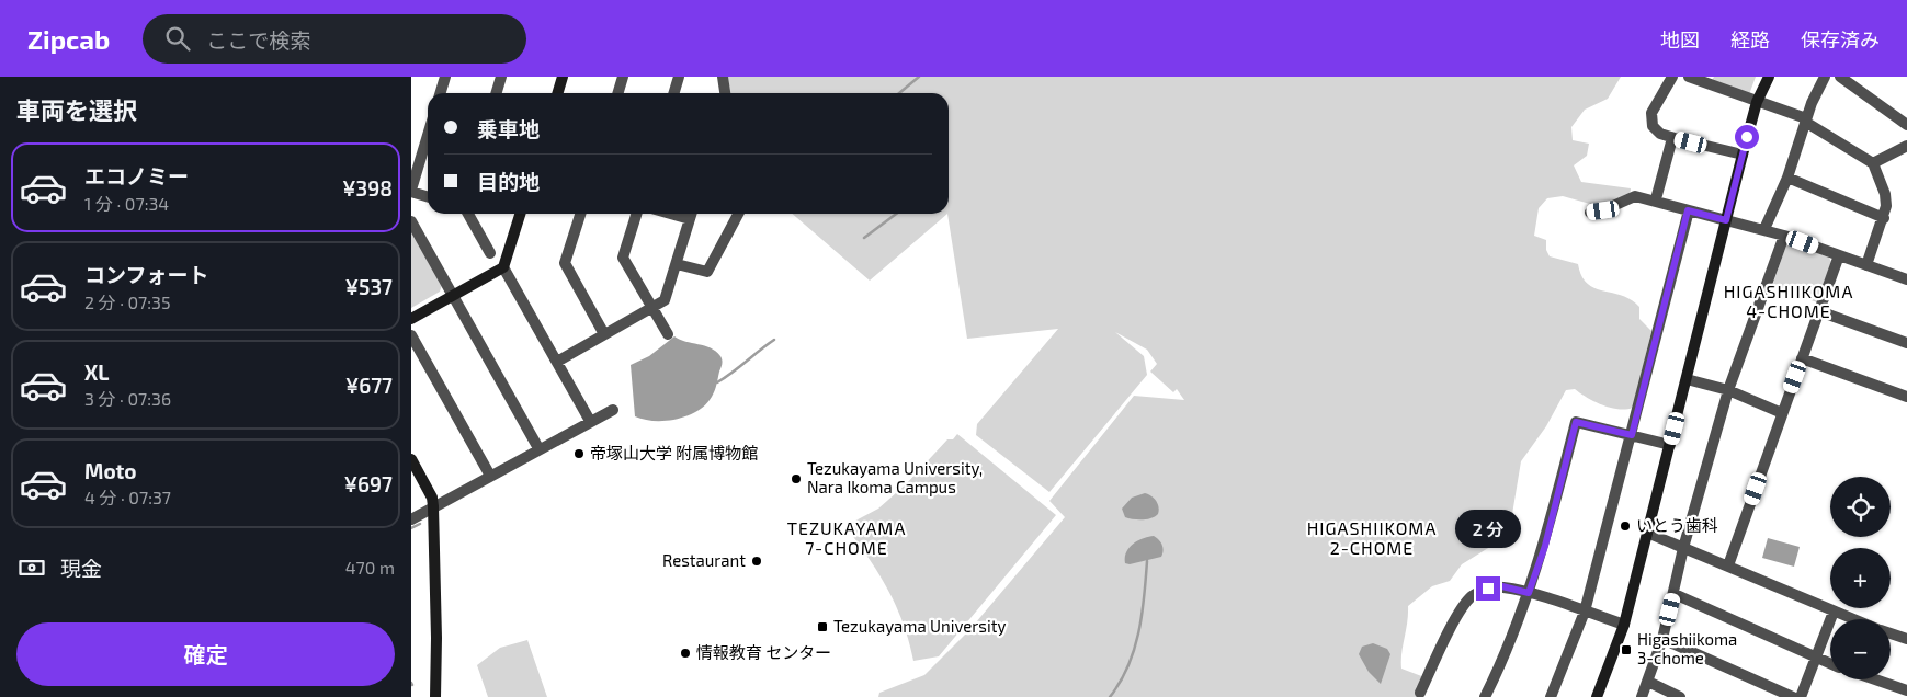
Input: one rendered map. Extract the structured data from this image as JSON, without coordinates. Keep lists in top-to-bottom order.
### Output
{
  "districts": ["HIGASHIIKOMA 4-CHOME", "TEZUKAYAMA 7-CHOME", "HIGASHIIKOMA 2-CHOME"],
  "places": {
    "other": [
      "帝塚山大学 附属博物館",
      "Tezukayama University, Nara Ikoma Campus",
      "いとう歯科",
      "Restaurant",
      "情報教育 センター"
    ],
    "transit": ["Tezukayama University", "Higashiikoma 3-chome"]
  },
  "page": {
    "header": "Zipcab",
    "search": "ここで検索",
    "nav": ["地図", "経路", "保存済み"],
    "heading": "車両を選択",
    "banner": ["乗車地", "目的地"],
    "list": [
      {
        "name": "エコノミー",
        "note": "1 分 · 07:34",
        "value": "¥398"
      },
      {
        "name": "コンフォート",
        "note": "2 分 · 07:35",
        "value": "¥537"
      },
      {
        "name": "XL",
        "note": "3 分 · 07:36",
        "value": "¥677"
      },
      {
        "name": "Moto",
        "note": "4 分 · 07:37",
        "value": "¥697"
      }
    ],
    "map_buttons": ["+", "−"],
    "bubble": "2 分",
    "pay": ["現金", "470 m"],
    "buttons": "確定"
  }
}
